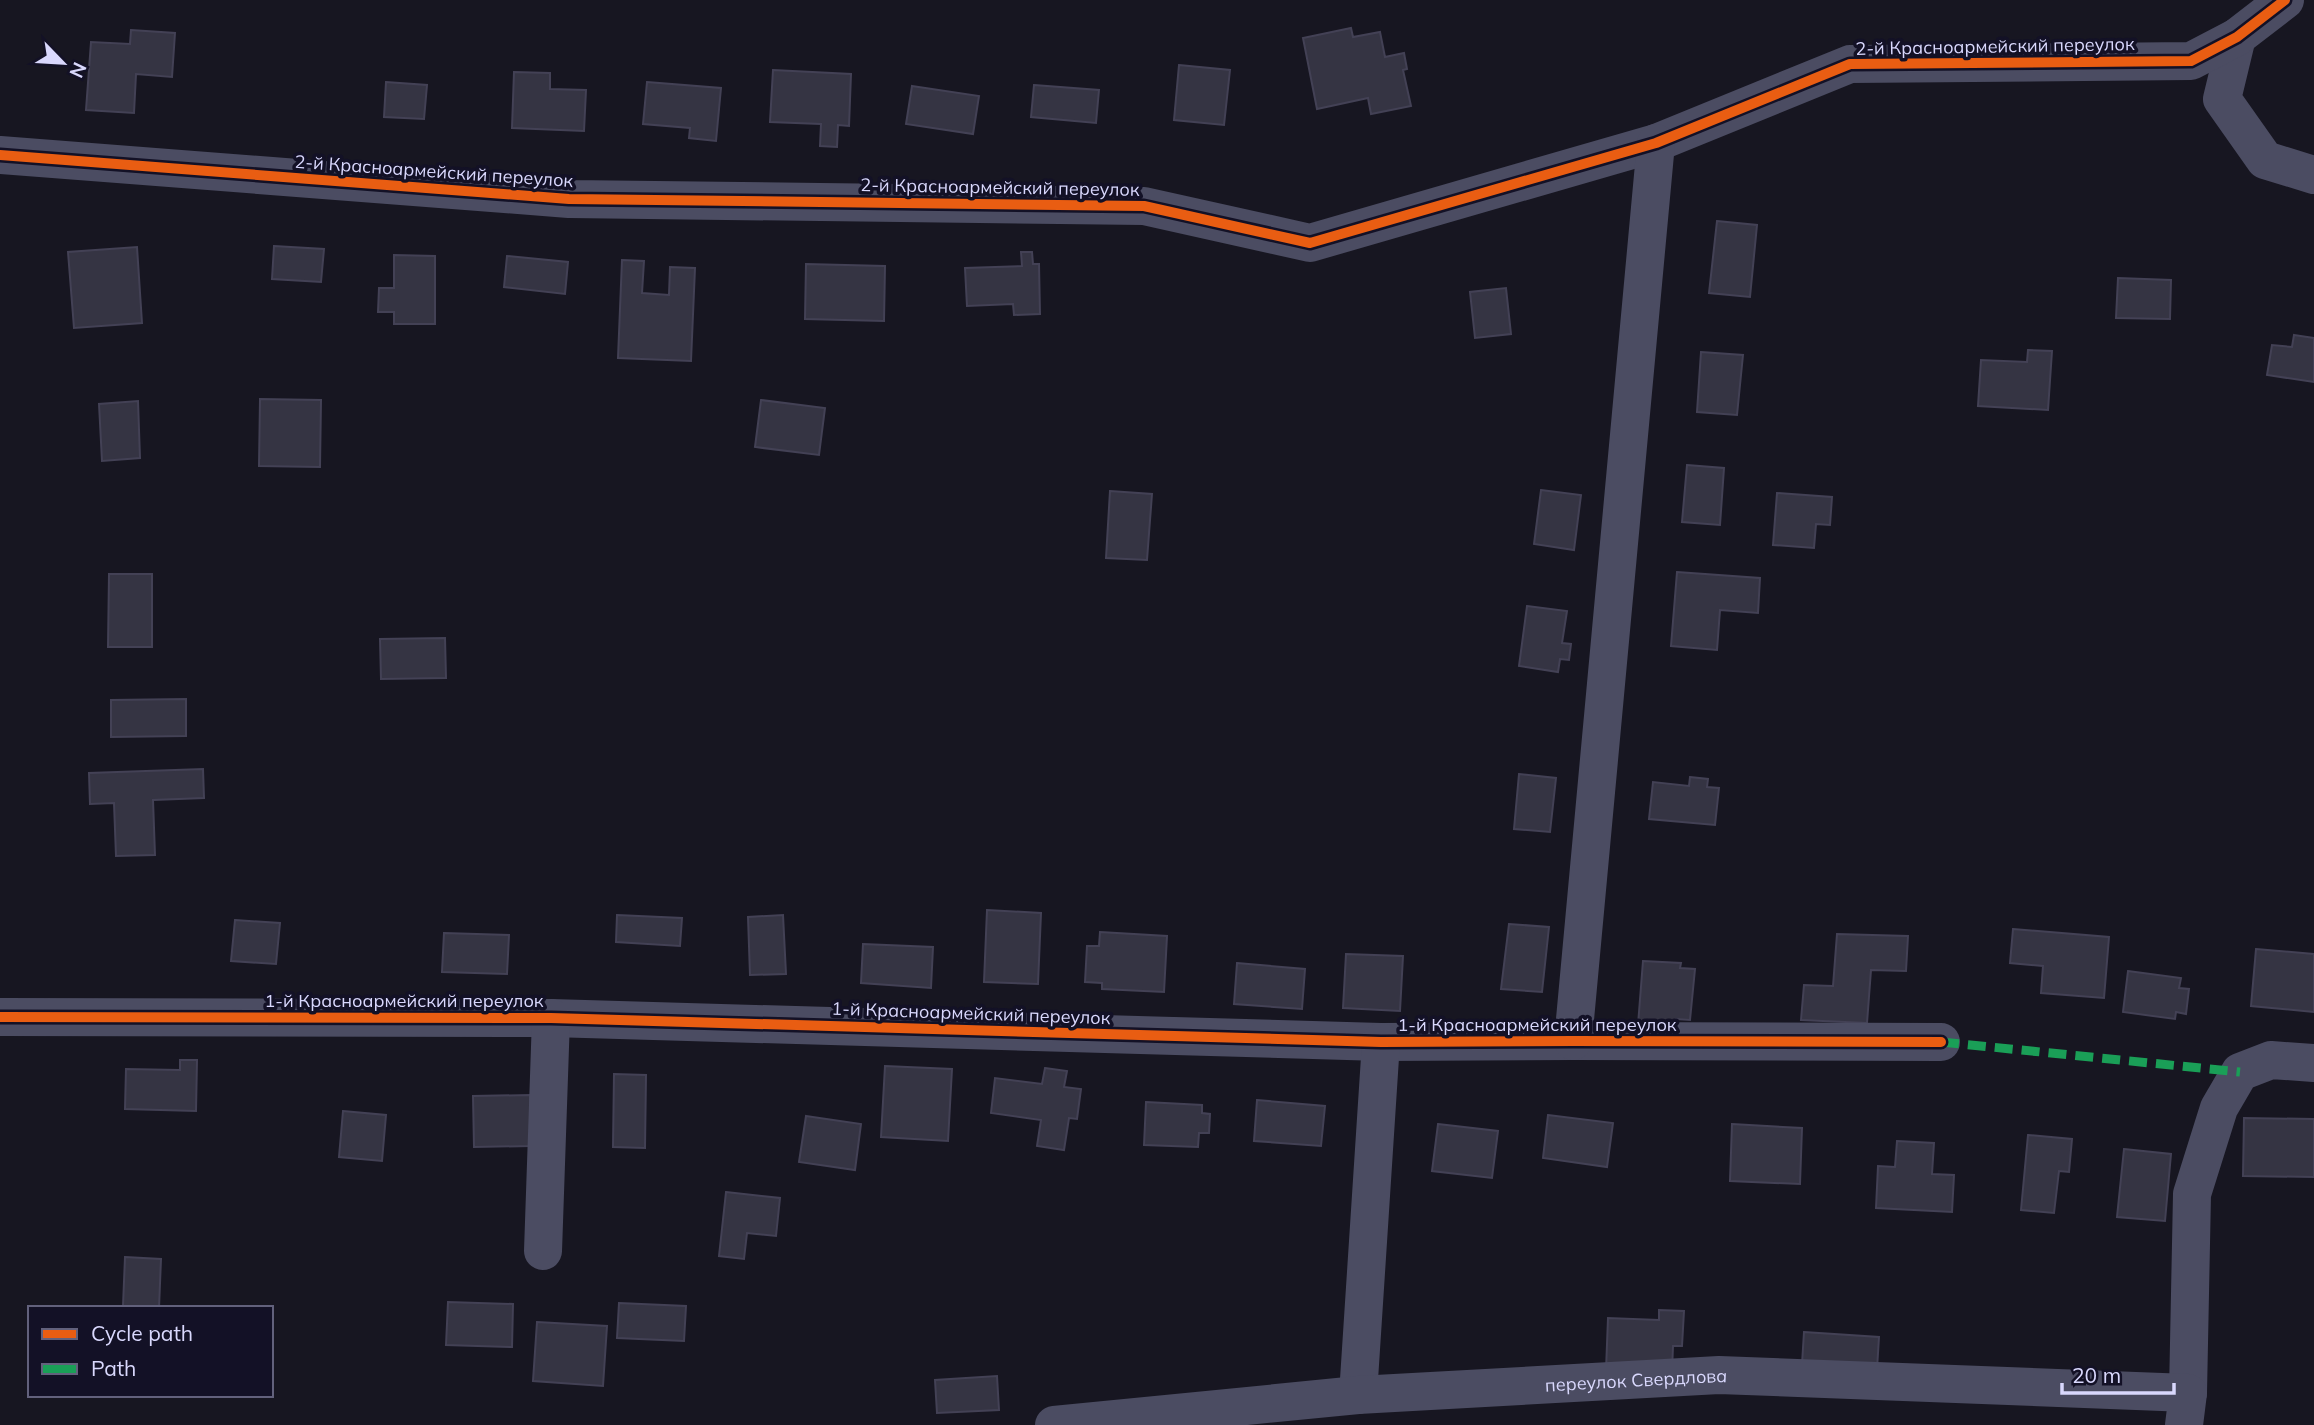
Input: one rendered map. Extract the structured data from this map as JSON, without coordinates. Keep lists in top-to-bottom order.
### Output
{
  "streets": {
    "street": ["2-й Красноармейский переулок", "1-й Красноармейский переулок", "переулок Свердлова"]
  },
  "legend": ["Cycle path", "Path"],
  "scale_bar": "20 m",
  "north": "bottom right"
}
